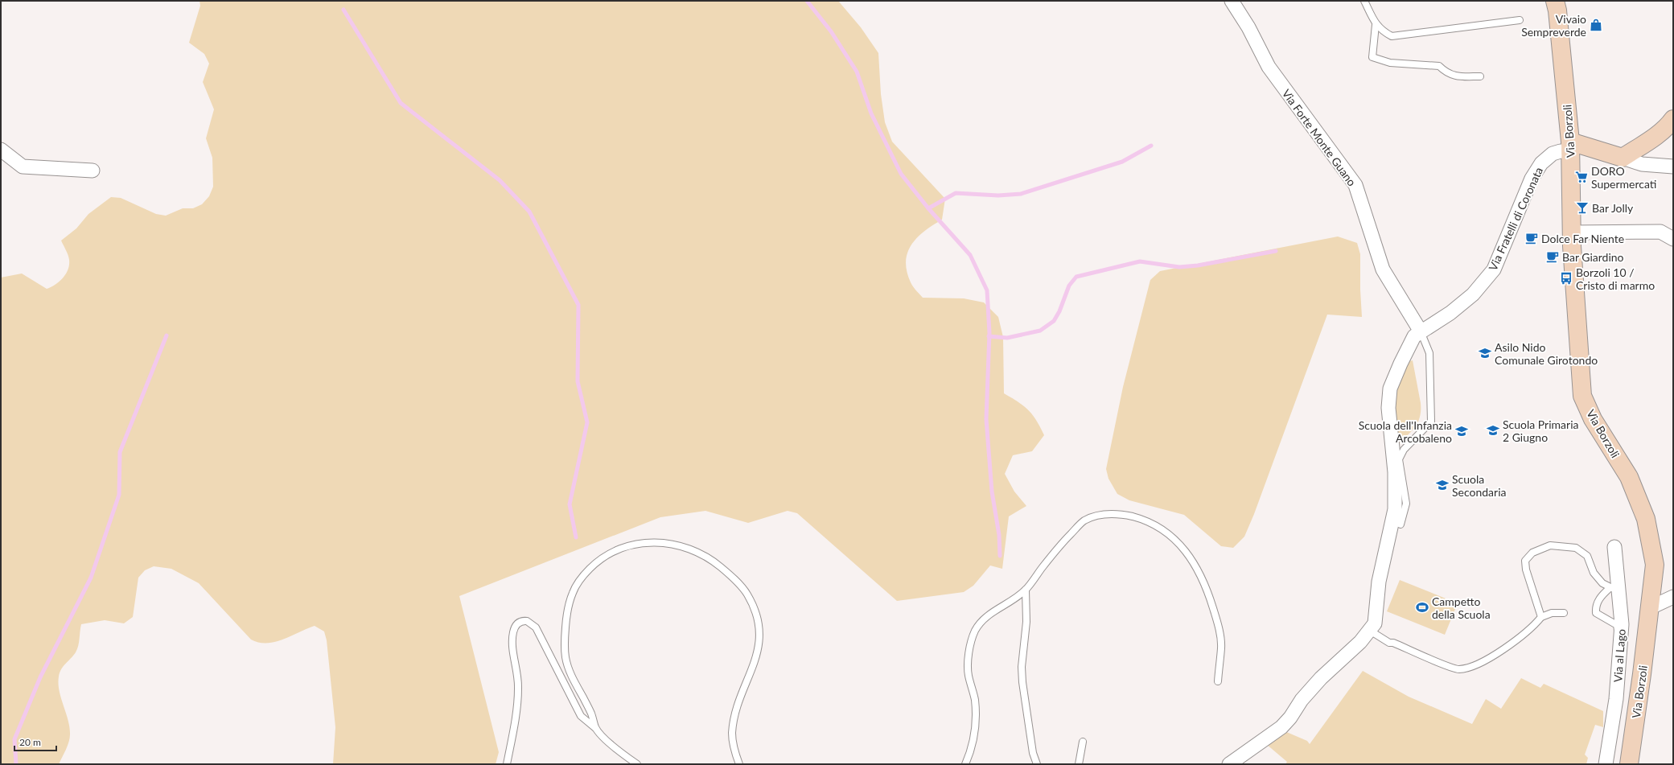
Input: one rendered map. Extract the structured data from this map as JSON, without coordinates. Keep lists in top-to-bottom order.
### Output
{
  "streets": {
    "main road": ["Via Borzoli"],
    "street": ["Via Forte Monte Guano", "Via Fratelli di Coronata", "Via al Lago"]
  },
  "crossings": [
    ["Via Borzoli", "Via Fratelli di Coronata"],
    ["Via Forte Monte Guano", "Via Fratelli di Coronata"]
  ],
  "places": {
    "shop": ["Vivaio Sempreverde"],
    "supermarket": ["DORO Supermercati"],
    "bar": ["Bar Jolly"],
    "cafe": ["Dolce Far Niente", "Bar Giardino"],
    "bus stop": ["Borzoli 10 / Cristo di marmo"],
    "school or university": [
      "Asilo Nido Comunale Girotondo",
      "Scuola Primaria 2 Giugno",
      "Scuola dell'Infanzia Arcobaleno",
      "Scuola Secondaria"
    ],
    "sports": ["Campetto della Scuola"]
  },
  "scale_bar": "20 m"
}
